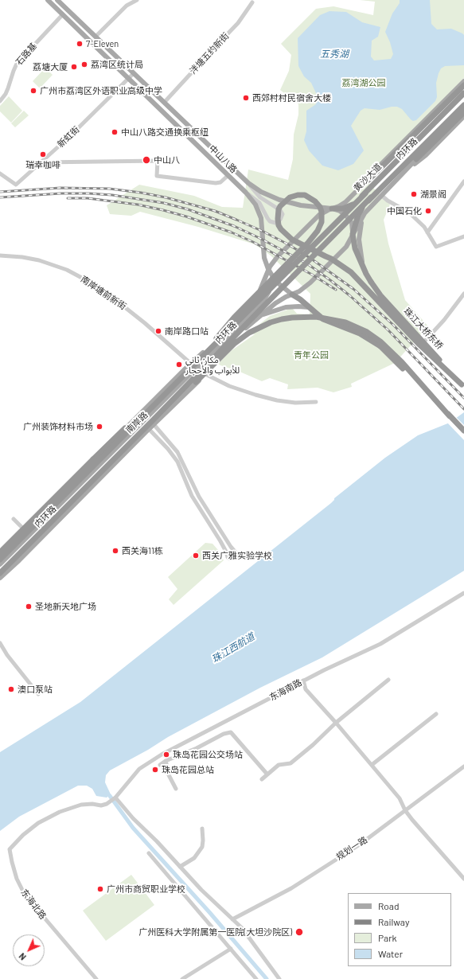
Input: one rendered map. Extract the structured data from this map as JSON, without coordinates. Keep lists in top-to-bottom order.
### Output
{
  "streets": {
    "highway": ["内环路", "黄沙大道", "珠江大桥东桥"],
    "main road": ["中山八路", "南岸路"],
    "street": [
      "泮塘五约新街",
      "石路基",
      "新虹街",
      "南岸塘前新街",
      "东海南路",
      "规划一路",
      "东海北路"
    ]
  },
  "crossings": [
    ["泮塘五约新街", "中山八路"],
    ["石路基", "中山八路"],
    ["新虹街", "中山八路"],
    ["内环路", "黄沙大道"],
    ["内环路", "南岸路"],
    ["中山八路", "黄沙大道"],
    ["中山八路", "南岸路"],
    ["黄沙大道", "珠江大桥东桥"],
    ["黄沙大道", "南岸路"],
    ["珠江大桥东桥", "南岸路"],
    ["东海南路", "东海北路"]
  ],
  "water": ["五秀湖", "珠江西航道"],
  "parks": ["荔湾湖公园", "青年公园"],
  "places": [
    "7-Eleven",
    "荔湾区统计局",
    "荔塘大厦",
    "广州市荔湾区外语职业高级中学",
    "西郊村村民宿舍大楼",
    "中山八路交通换乘枢纽",
    "瑞幸咖啡",
    "中山八",
    "湖景阁",
    "中国石化",
    "南岸路口站",
    "مكان ثاني للأبواب والأحجار",
    "广州装饰材料市场",
    "西关海11栋",
    "西关广雅实验学校",
    "圣地新天地广场",
    "澳口泵站",
    "珠岛花园公交场站",
    "珠岛花园总站",
    "广州市商贸职业学校",
    "广州医科大学附属第一医院(大坦沙院区)"
  ],
  "legend": [
    "Road",
    "Railway",
    "Park",
    "Water"
  ],
  "north": "bottom left"
}
